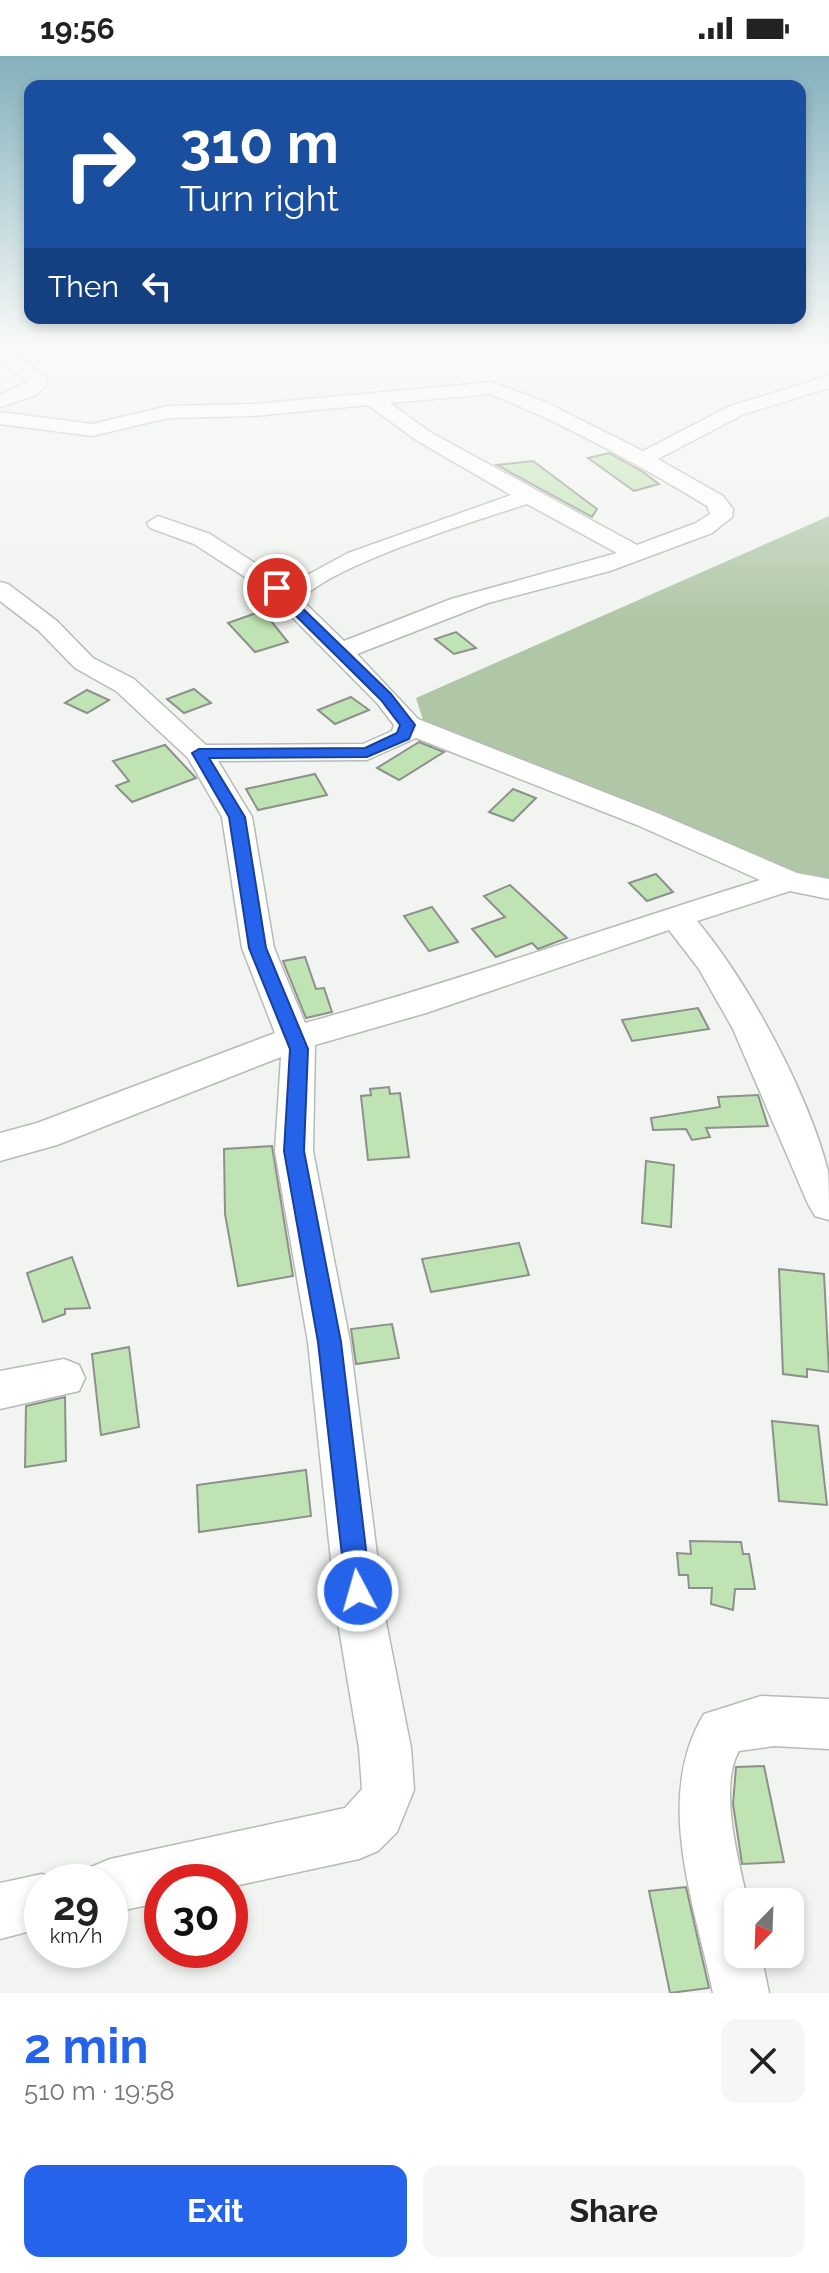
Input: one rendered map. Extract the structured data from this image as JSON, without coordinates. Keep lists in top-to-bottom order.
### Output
{
  "north": "bottom left",
  "page": {
    "status": "19:56",
    "turn": ["310 m", "Turn right"],
    "then": "Then",
    "speed": "29 km/h",
    "limit": "30",
    "heading": ["2 min", "510 m · 19:58"],
    "buttons": ["Exit", "Share"]
  }
}
